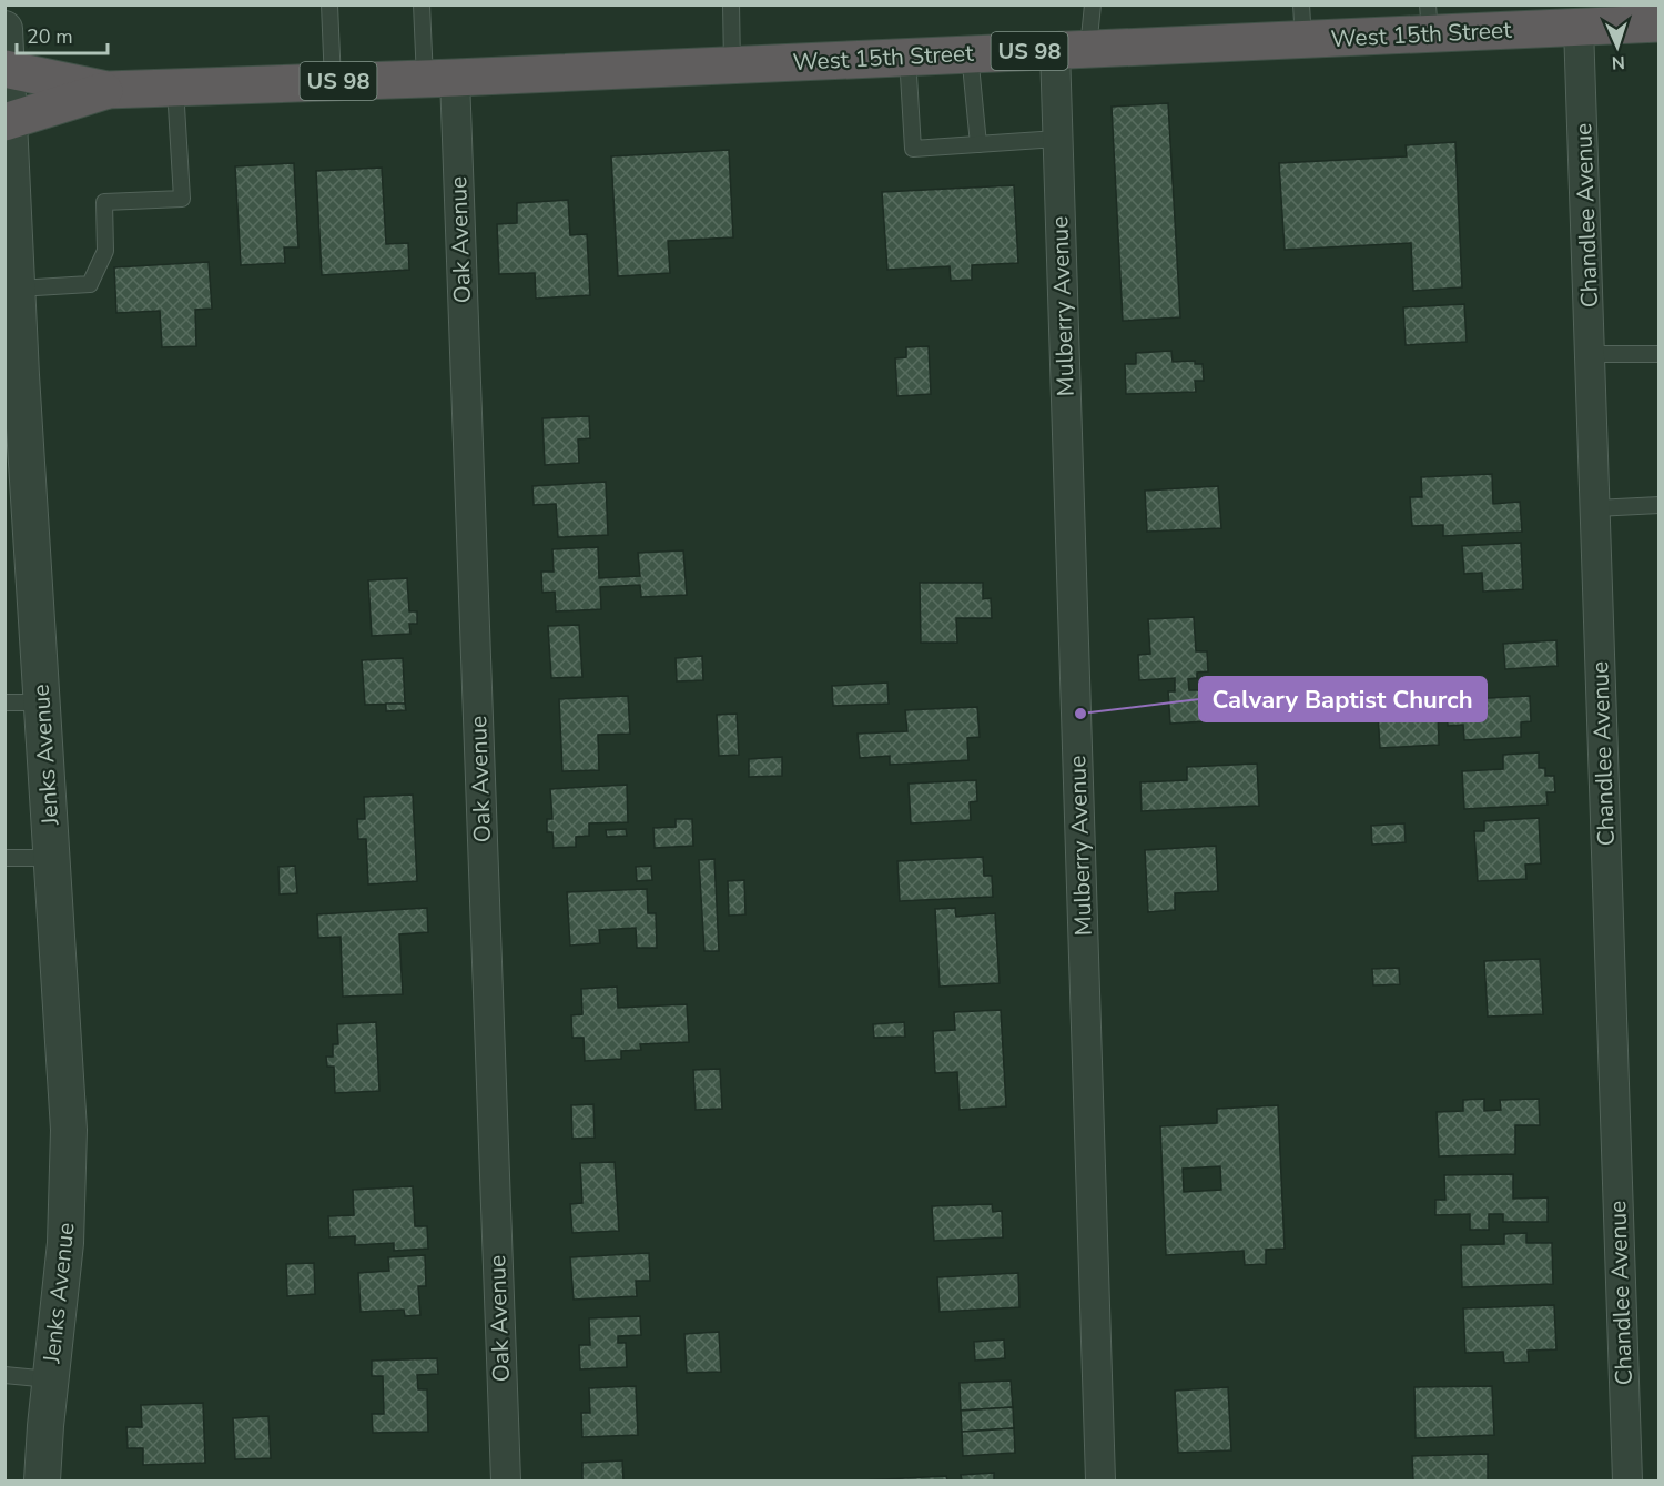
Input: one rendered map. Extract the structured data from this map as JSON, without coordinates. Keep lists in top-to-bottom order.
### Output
{
  "streets": {
    "highway": ["West 15th Street", "US 98"],
    "street": [
      "Chandlee Avenue",
      "Oak Avenue",
      "Mulberry Avenue",
      "Jenks Avenue"
    ]
  },
  "crossings": [
    ["West 15th Street", "Chandlee Avenue"],
    ["West 15th Street", "Oak Avenue"],
    ["West 15th Street", "Mulberry Avenue"],
    ["West 15th Street", "Jenks Avenue"]
  ],
  "places": ["Calvary Baptist Church"],
  "scale_bar": "20 m",
  "north": "bottom"
}
